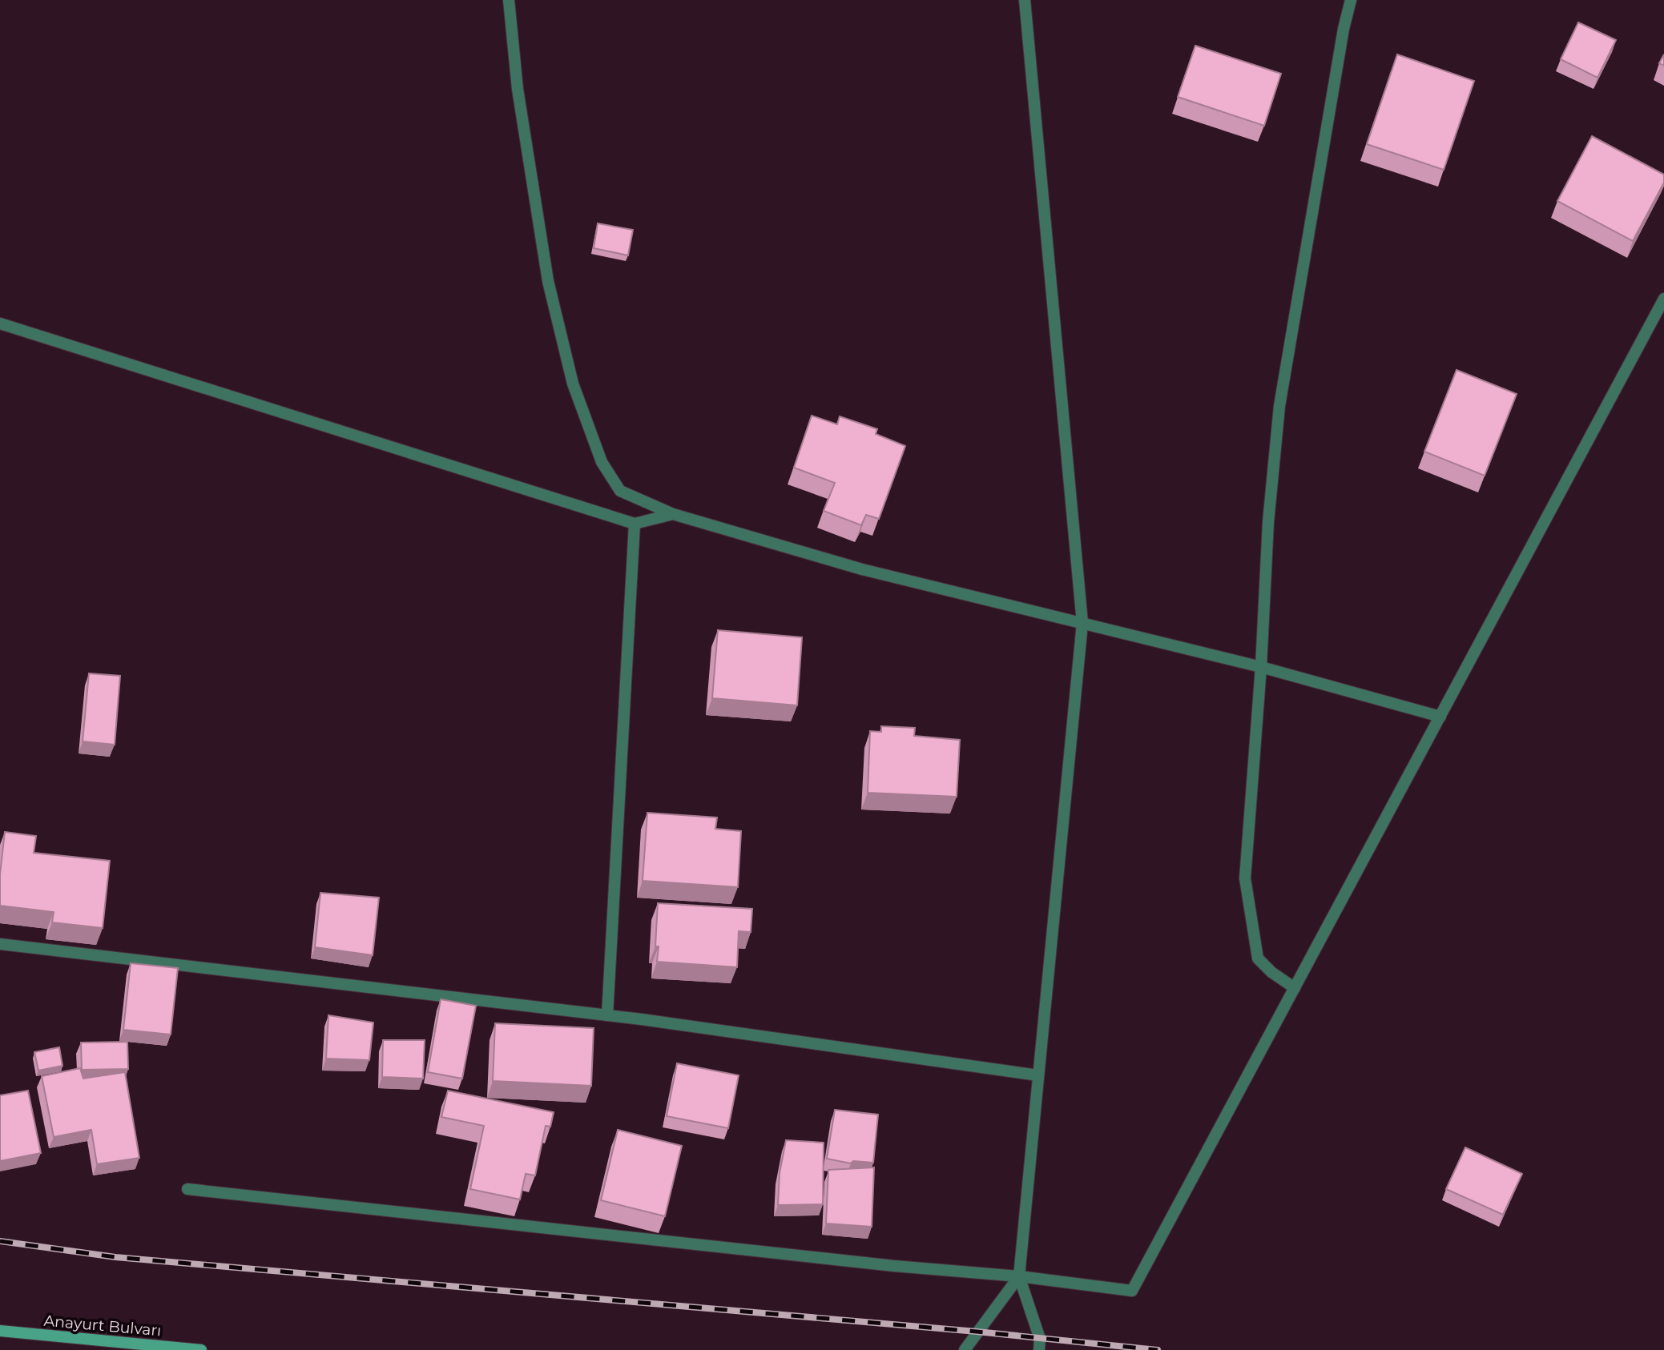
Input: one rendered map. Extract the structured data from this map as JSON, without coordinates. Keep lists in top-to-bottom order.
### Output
{
  "streets": {
    "main road": ["Anayurt Bulvarı"]
  }
}
